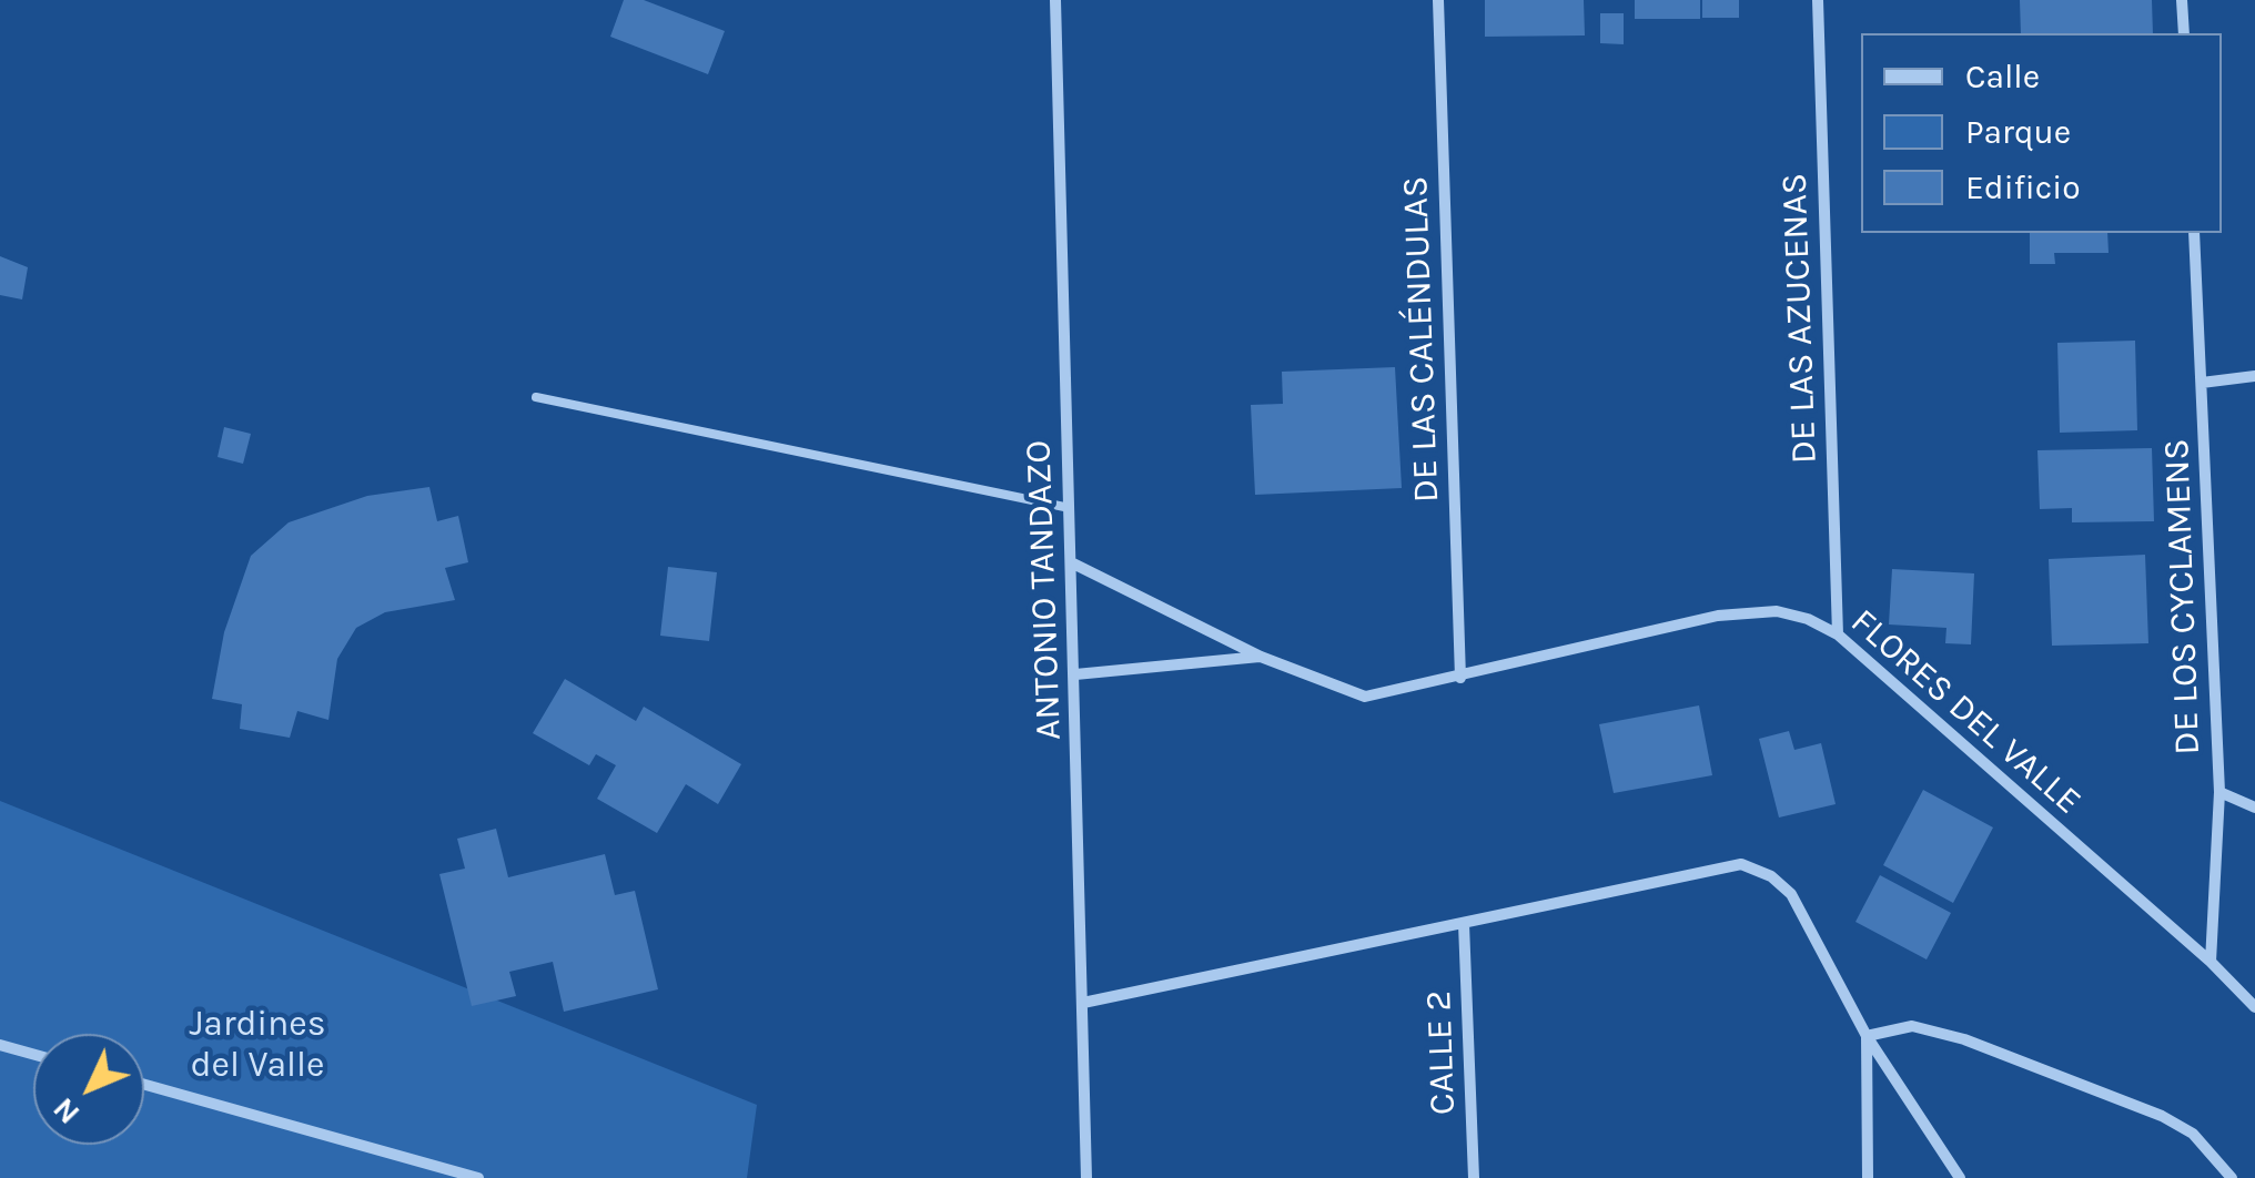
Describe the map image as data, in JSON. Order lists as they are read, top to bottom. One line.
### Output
{"streets":{"street":["DE LAS AZUCENAS","DE LAS CALÉNDULAS","ANTONIO TANDAZO","DE LOS CYCLAMENS","FLORES DEL VALLE","CALLE 2"]},"crossings":[["DE LAS AZUCENAS","FLORES DEL VALLE"],["DE LAS CALÉNDULAS","FLORES DEL VALLE"],["ANTONIO TANDAZO","FLORES DEL VALLE"],["DE LOS CYCLAMENS","FLORES DEL VALLE"]],"parks":["Jardines del Valle"],"legend":["Calle","Parque","Edificio"],"north":"bottom left"}
